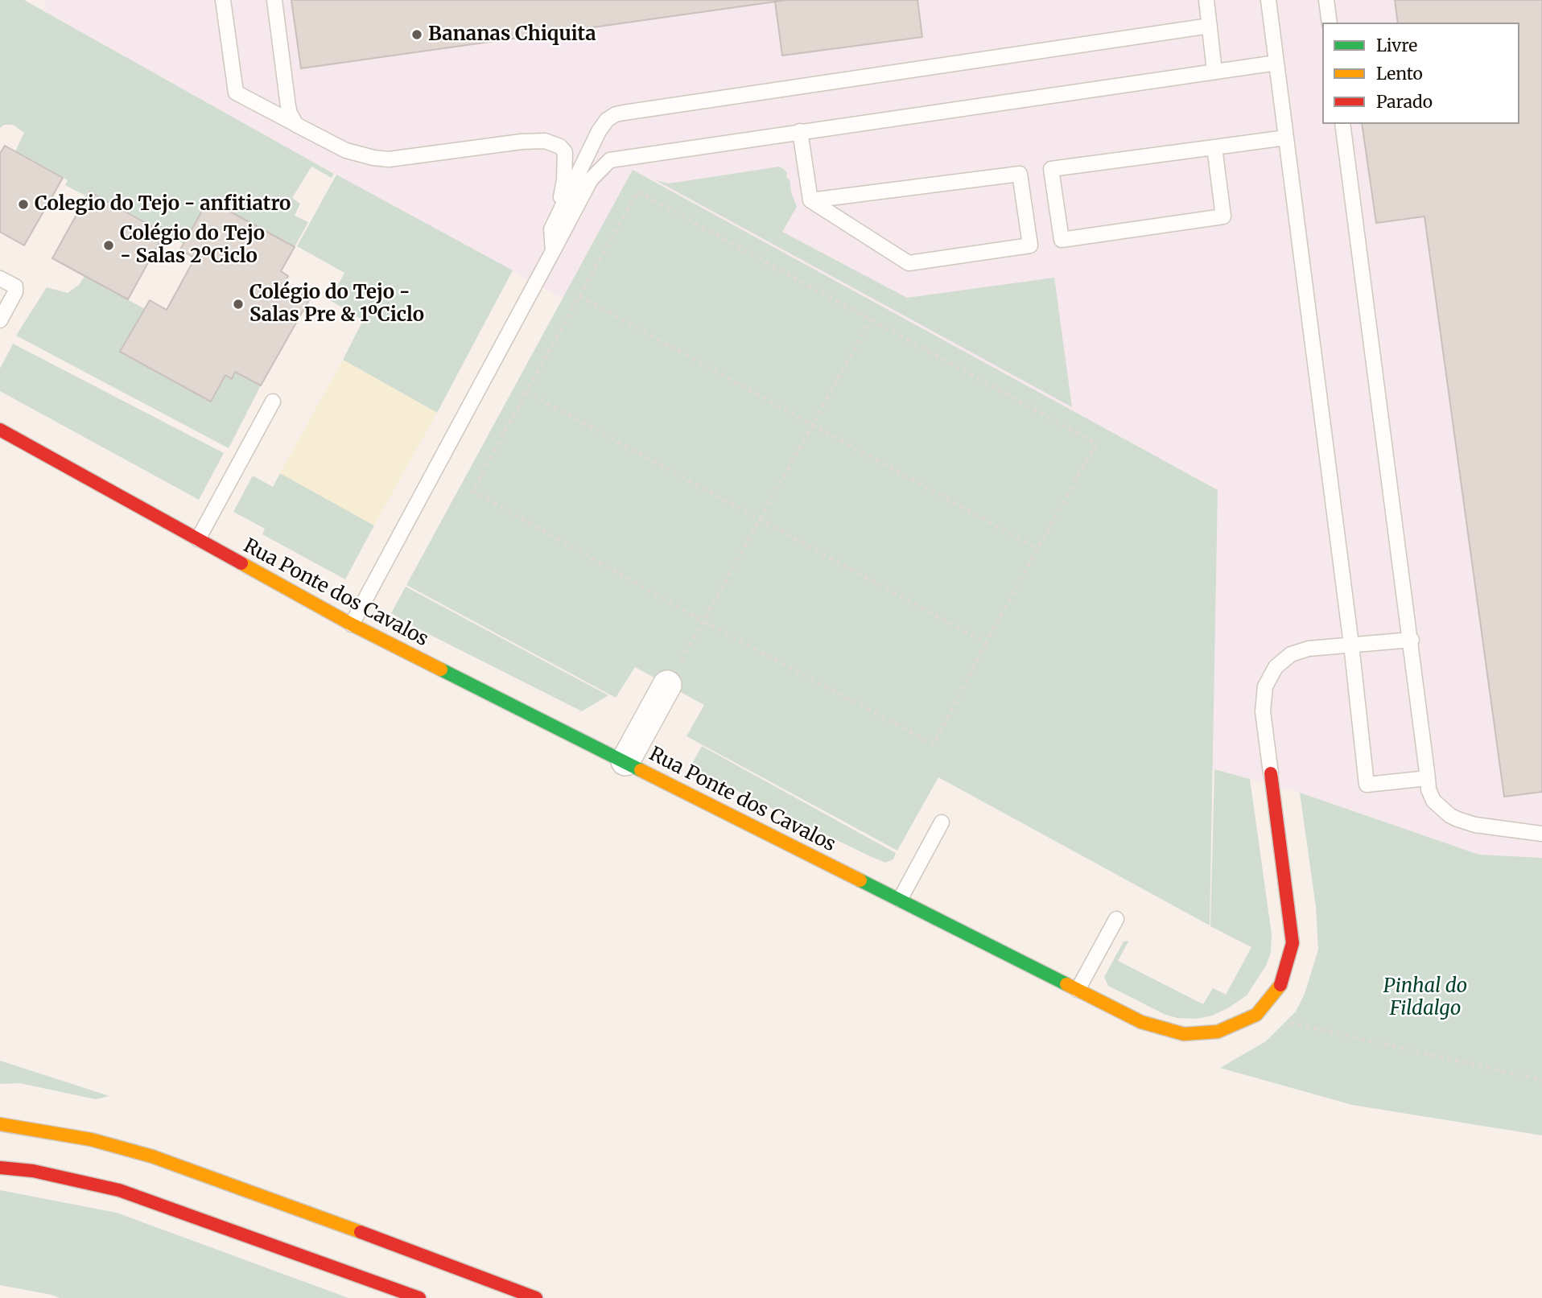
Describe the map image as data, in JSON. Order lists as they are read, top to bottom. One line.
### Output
{"streets":{"main road":["Rua Ponte dos Cavalos"]},"parks":["Pinhal do Fildalgo"],"places":["Bananas Chiquita","Colegio do Tejo - anfitiatro","Colégio do Tejo - Salas 2ºCiclo","Colégio do Tejo - Salas Pre & 1ºCiclo"],"legend":["Livre","Lento","Parado"]}
